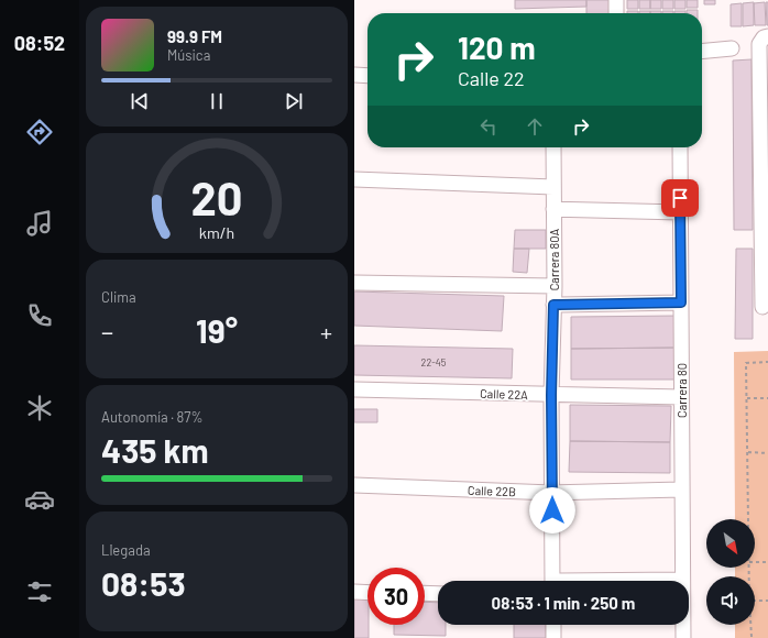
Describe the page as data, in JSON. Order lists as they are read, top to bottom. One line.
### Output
{"streets":{"street":["Carrera 80A","Carrera 80","Calle 22A","Calle 22B"]},"crossings":[["Carrera 80A","Calle 22A"],["Carrera 80A","Calle 22B"],["Carrera 80","Calle 22A"],["Carrera 80","Calle 22B"]],"house_numbers":["22-45"],"north":"bottom right","page":{"tabs":"08:52","turn":["120 m","Calle 22"],"song":["99.9 FM","Música"],"tile":["Clima",["Autonomía · 87%","435 km"],["Llegada","08:53"]],"heat":["−","19°","+"],"limit":"30","trip":"08:53 · 1 min · 250 m","gauge":["20","km/h"]}}
